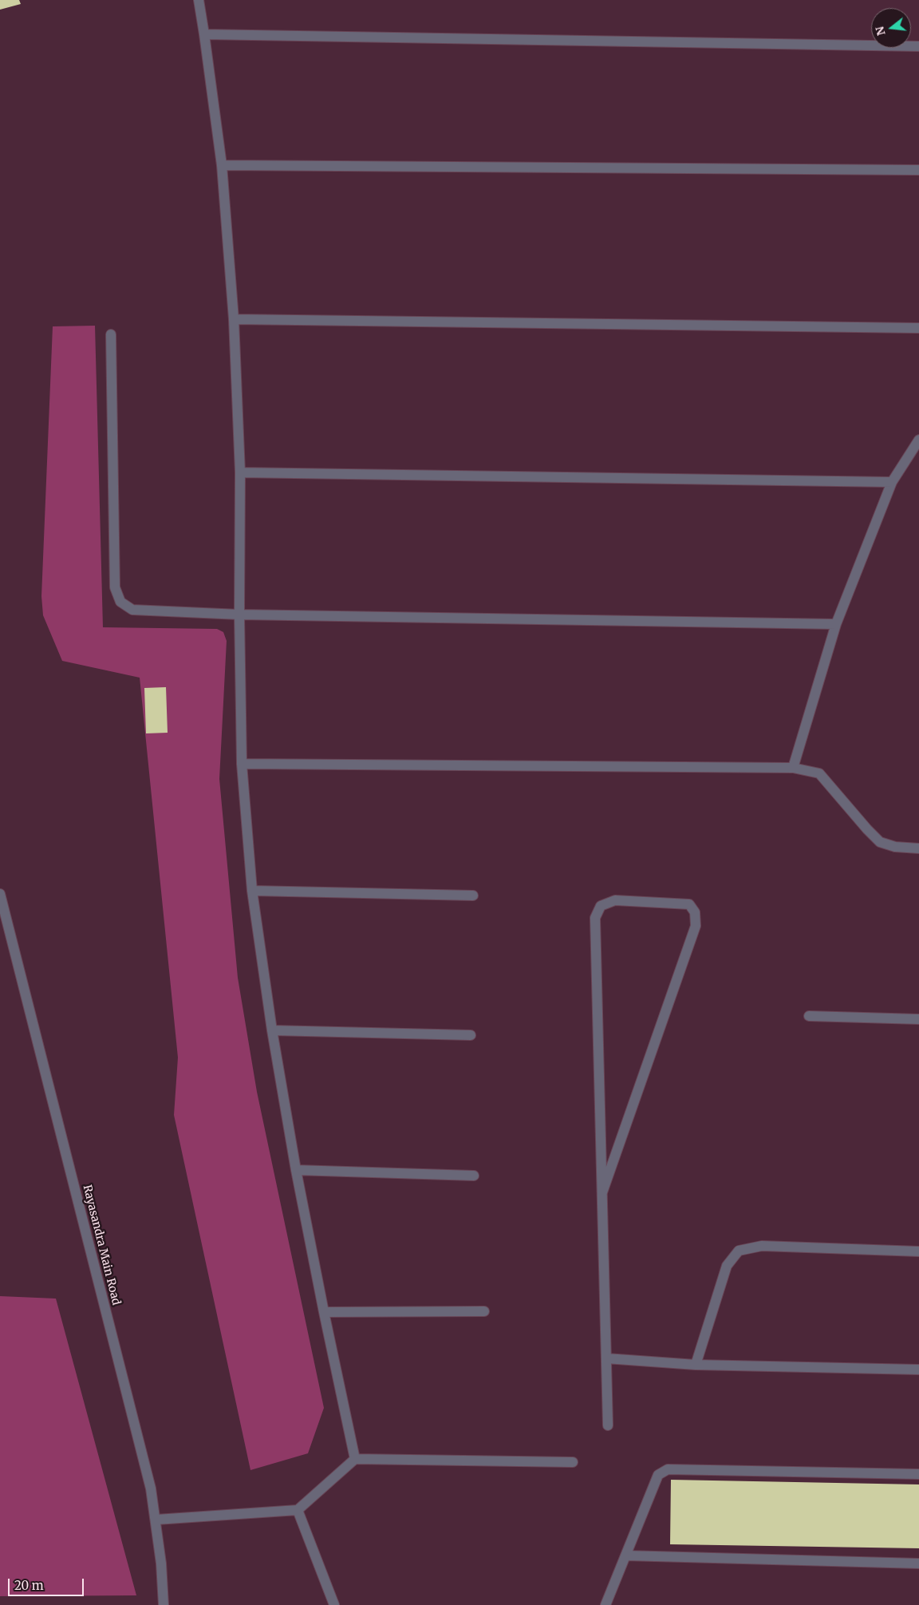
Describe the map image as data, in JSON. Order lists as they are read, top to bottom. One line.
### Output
{"streets":{"street":["Rayasandra Main Road"]},"scale_bar":"20 m","north":"left"}
